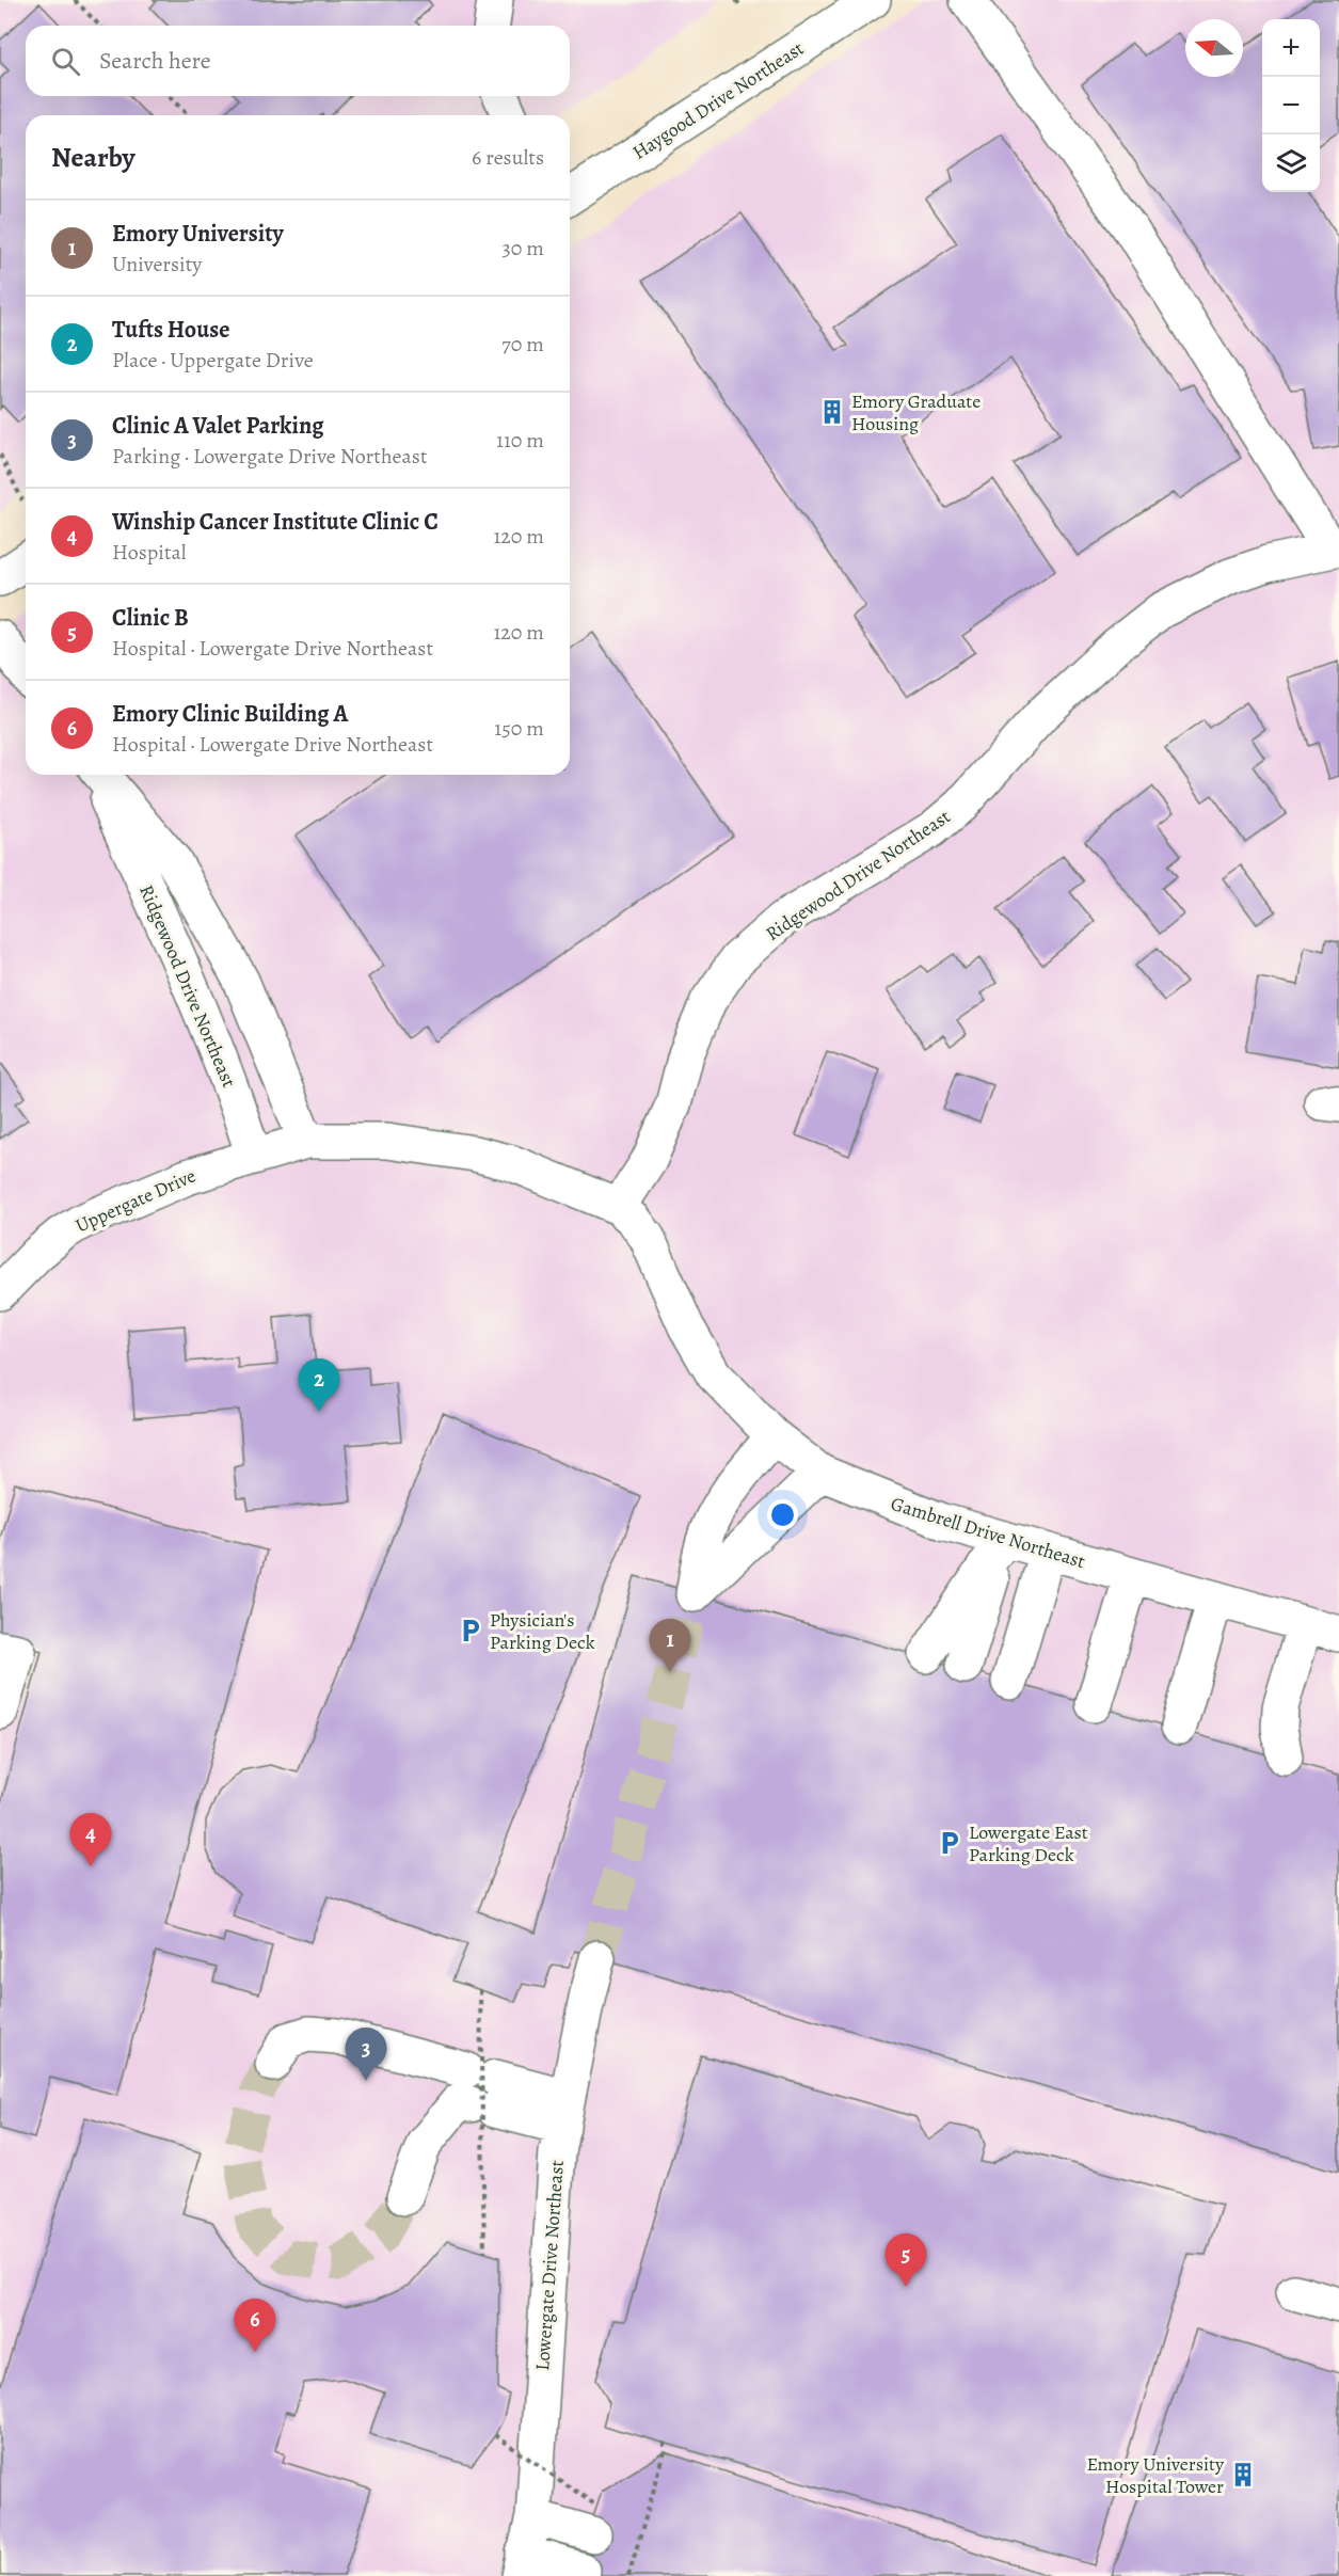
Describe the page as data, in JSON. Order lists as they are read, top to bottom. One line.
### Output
{"streets":{"street":["Haygood Drive Northeast","Ridgewood Drive Northeast","Uppergate Drive","Gambrell Drive Northeast","Lowergate Drive Northeast"]},"crossings":[["Ridgewood Drive Northeast","Uppergate Drive"],["Ridgewood Drive Northeast","Gambrell Drive Northeast"]],"places":{"building":["Emory Graduate Housing","Emory University Hospital Tower"],"parking":["Physician's Parking Deck","Lowergate East Parking Deck"]},"north":"left","page":{"map_buttons":["+","−"],"search":"Search here","heading":["Nearby","6 results"],"list":[{"mark":"1","name":"Emory University","note":"University","value":"30 m"},{"mark":"2","name":"Tufts House","note":"Place · Uppergate Drive","value":"70 m"},{"mark":"3","name":"Clinic A Valet Parking","note":"Parking · Lowergate Drive Northeast","value":"110 m"},{"mark":"4","name":"Winship Cancer Institute Clinic C","note":"Hospital","value":"120 m"},{"mark":"5","name":"Clinic B","note":"Hospital · Lowergate Drive Northeast","value":"120 m"},{"mark":"6","name":"Emory Clinic Building A","note":"Hospital · Lowergate Drive Northeast","value":"150 m"}],"pins":["2","1","4","3","5","6"]}}
